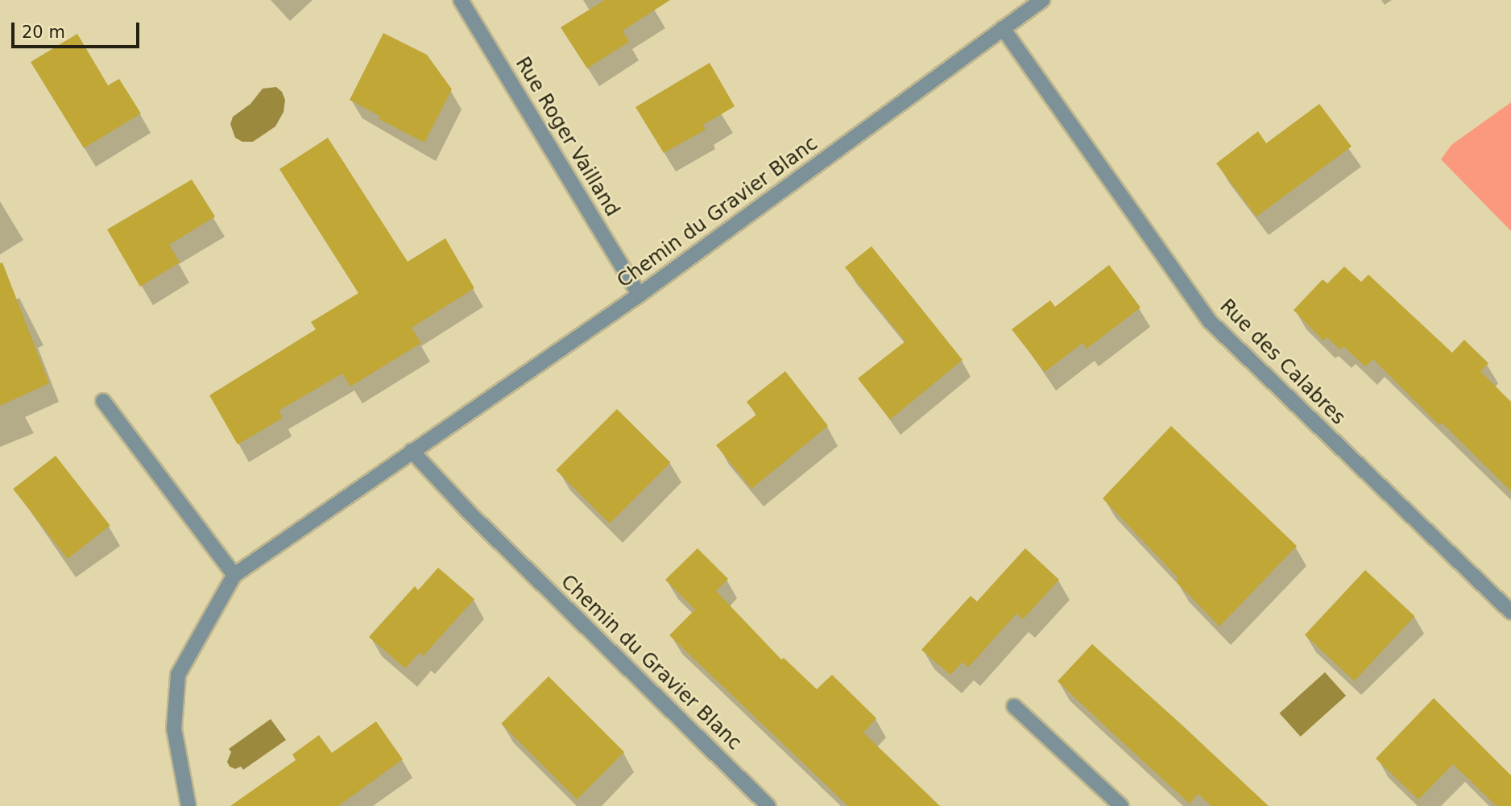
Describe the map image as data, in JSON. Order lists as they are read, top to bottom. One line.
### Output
{"streets":{"street":["Rue Roger Vailland","Chemin du Gravier Blanc","Rue des Calabres"]},"crossings":[["Rue Roger Vailland","Chemin du Gravier Blanc"],["Chemin du Gravier Blanc","Rue des Calabres"]],"scale_bar":"20 m"}
